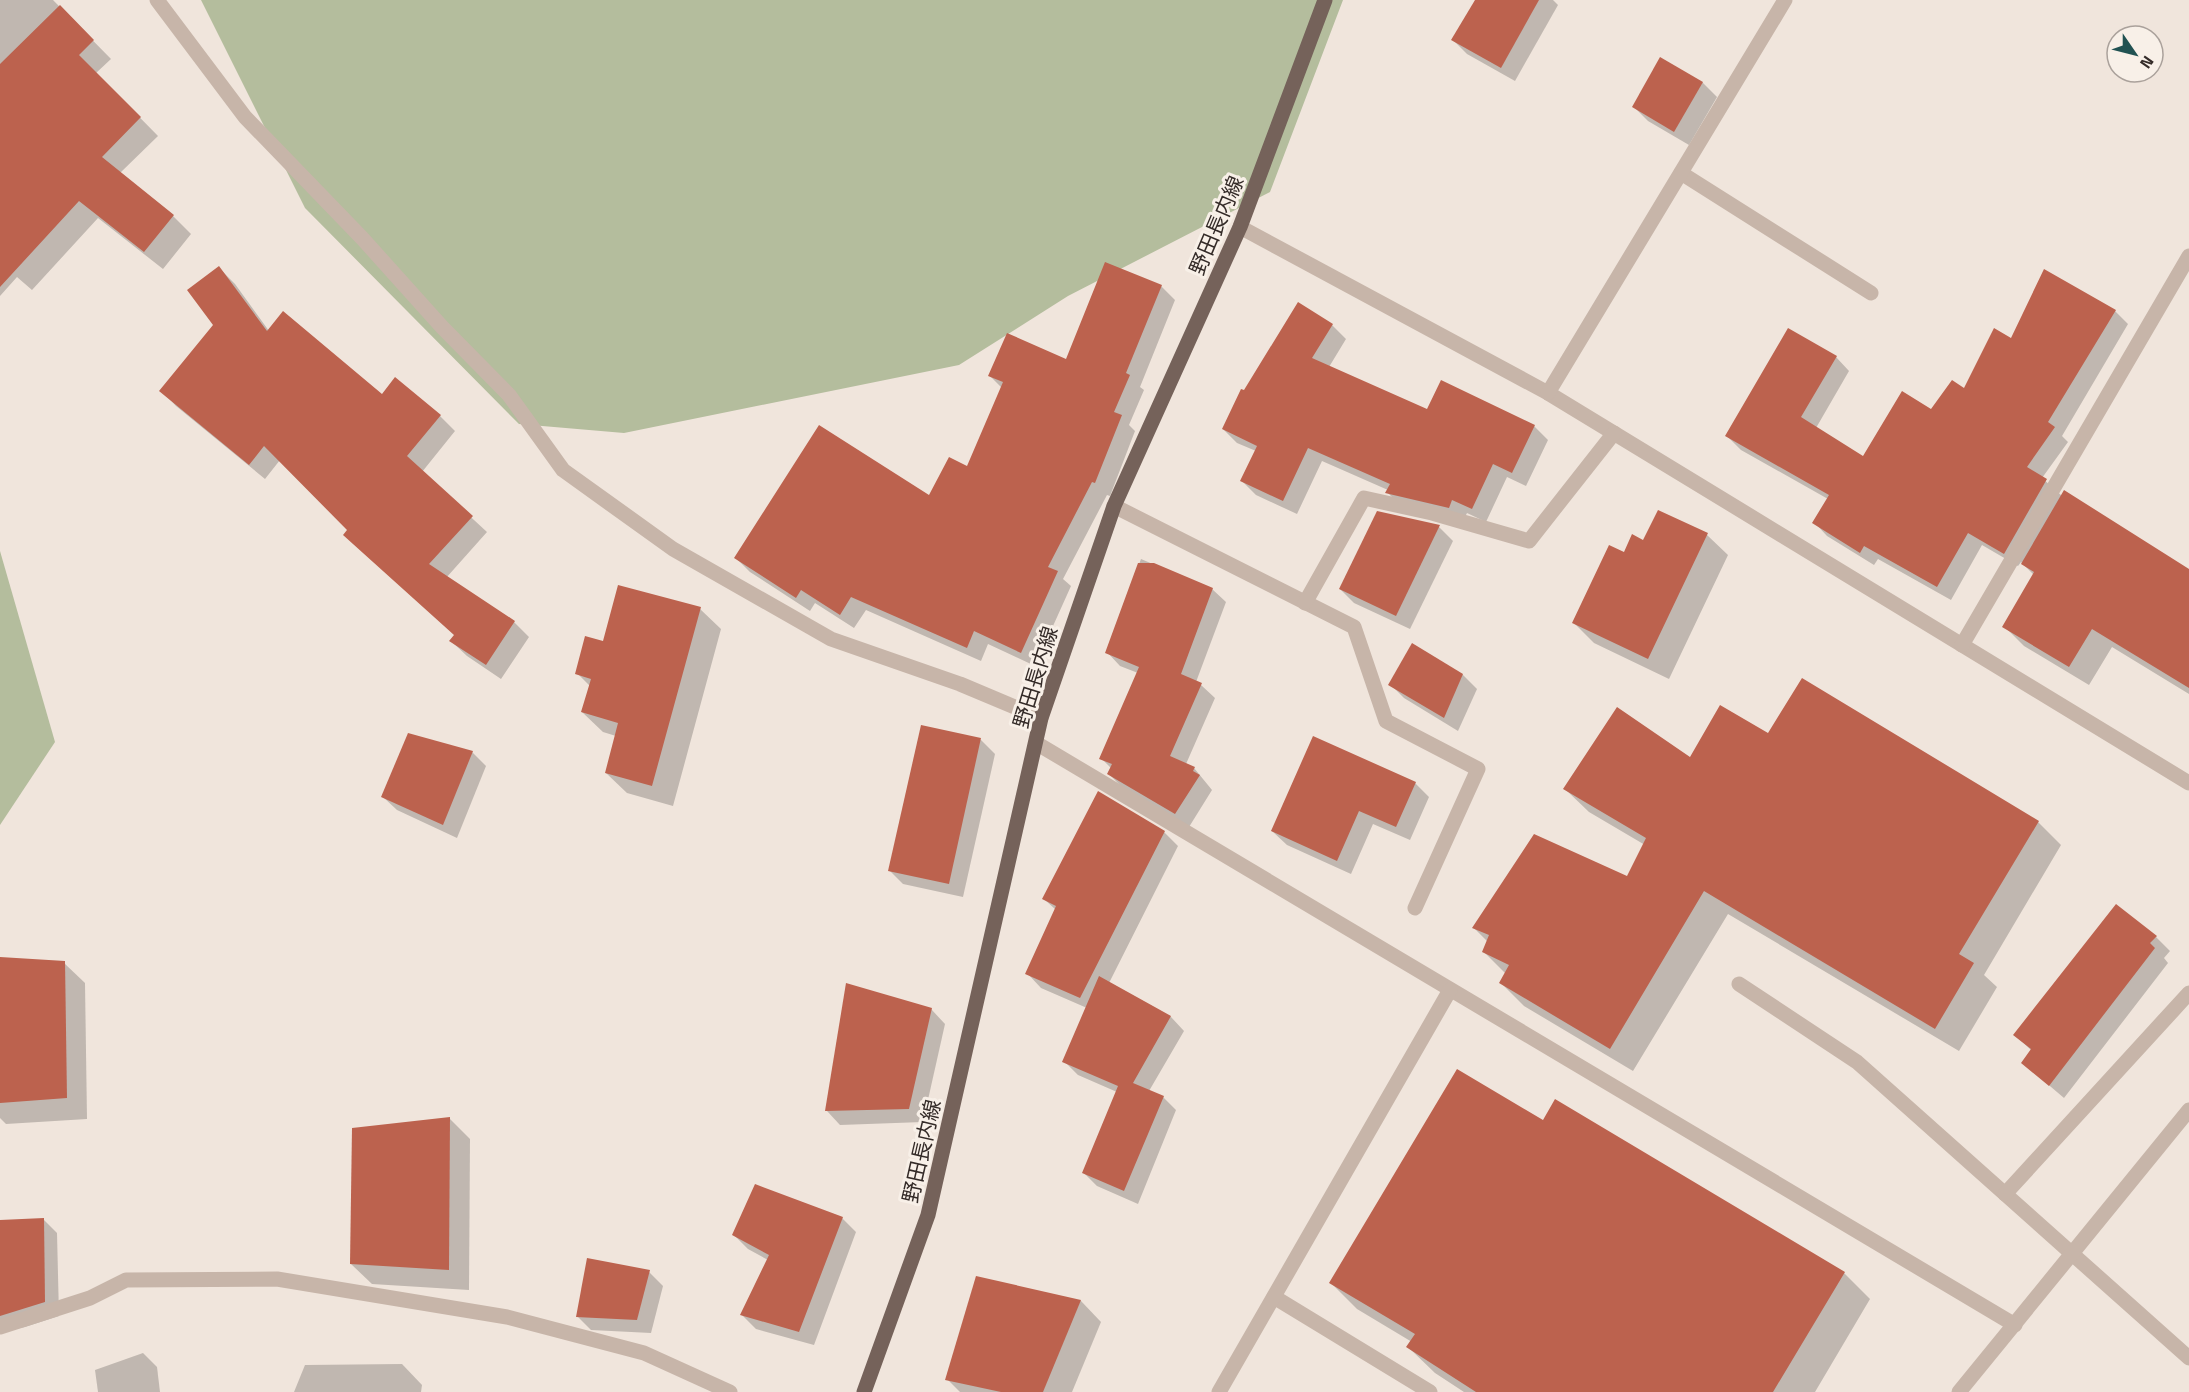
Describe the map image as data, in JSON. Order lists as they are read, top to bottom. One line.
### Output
{"streets":{"main road":["野田長内線"]},"north":"bottom right"}
